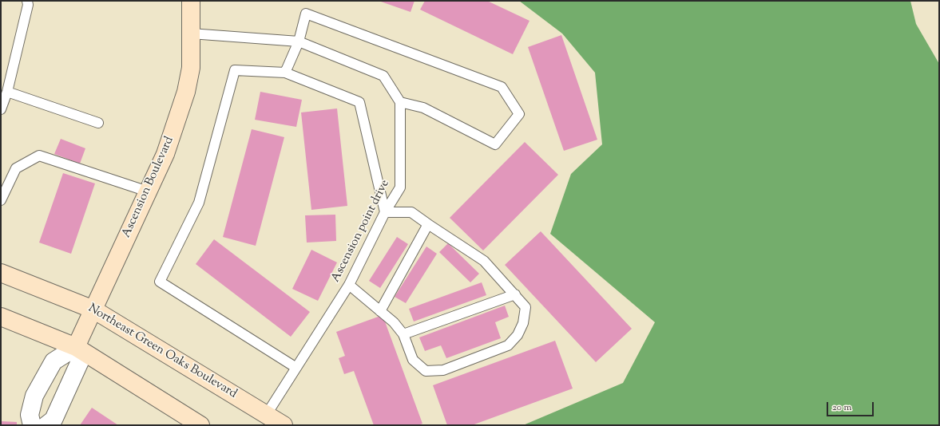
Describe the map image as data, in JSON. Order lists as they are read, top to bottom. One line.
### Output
{"streets":{"main road":["Ascension Boulevard","Northeast Green Oaks Boulevard"],"lane":["Ascension point drive"]},"crossings":[["Ascension Boulevard","Northeast Green Oaks Boulevard"],["Ascension point drive","Northeast Green Oaks Boulevard"]],"scale_bar":"20 m"}
